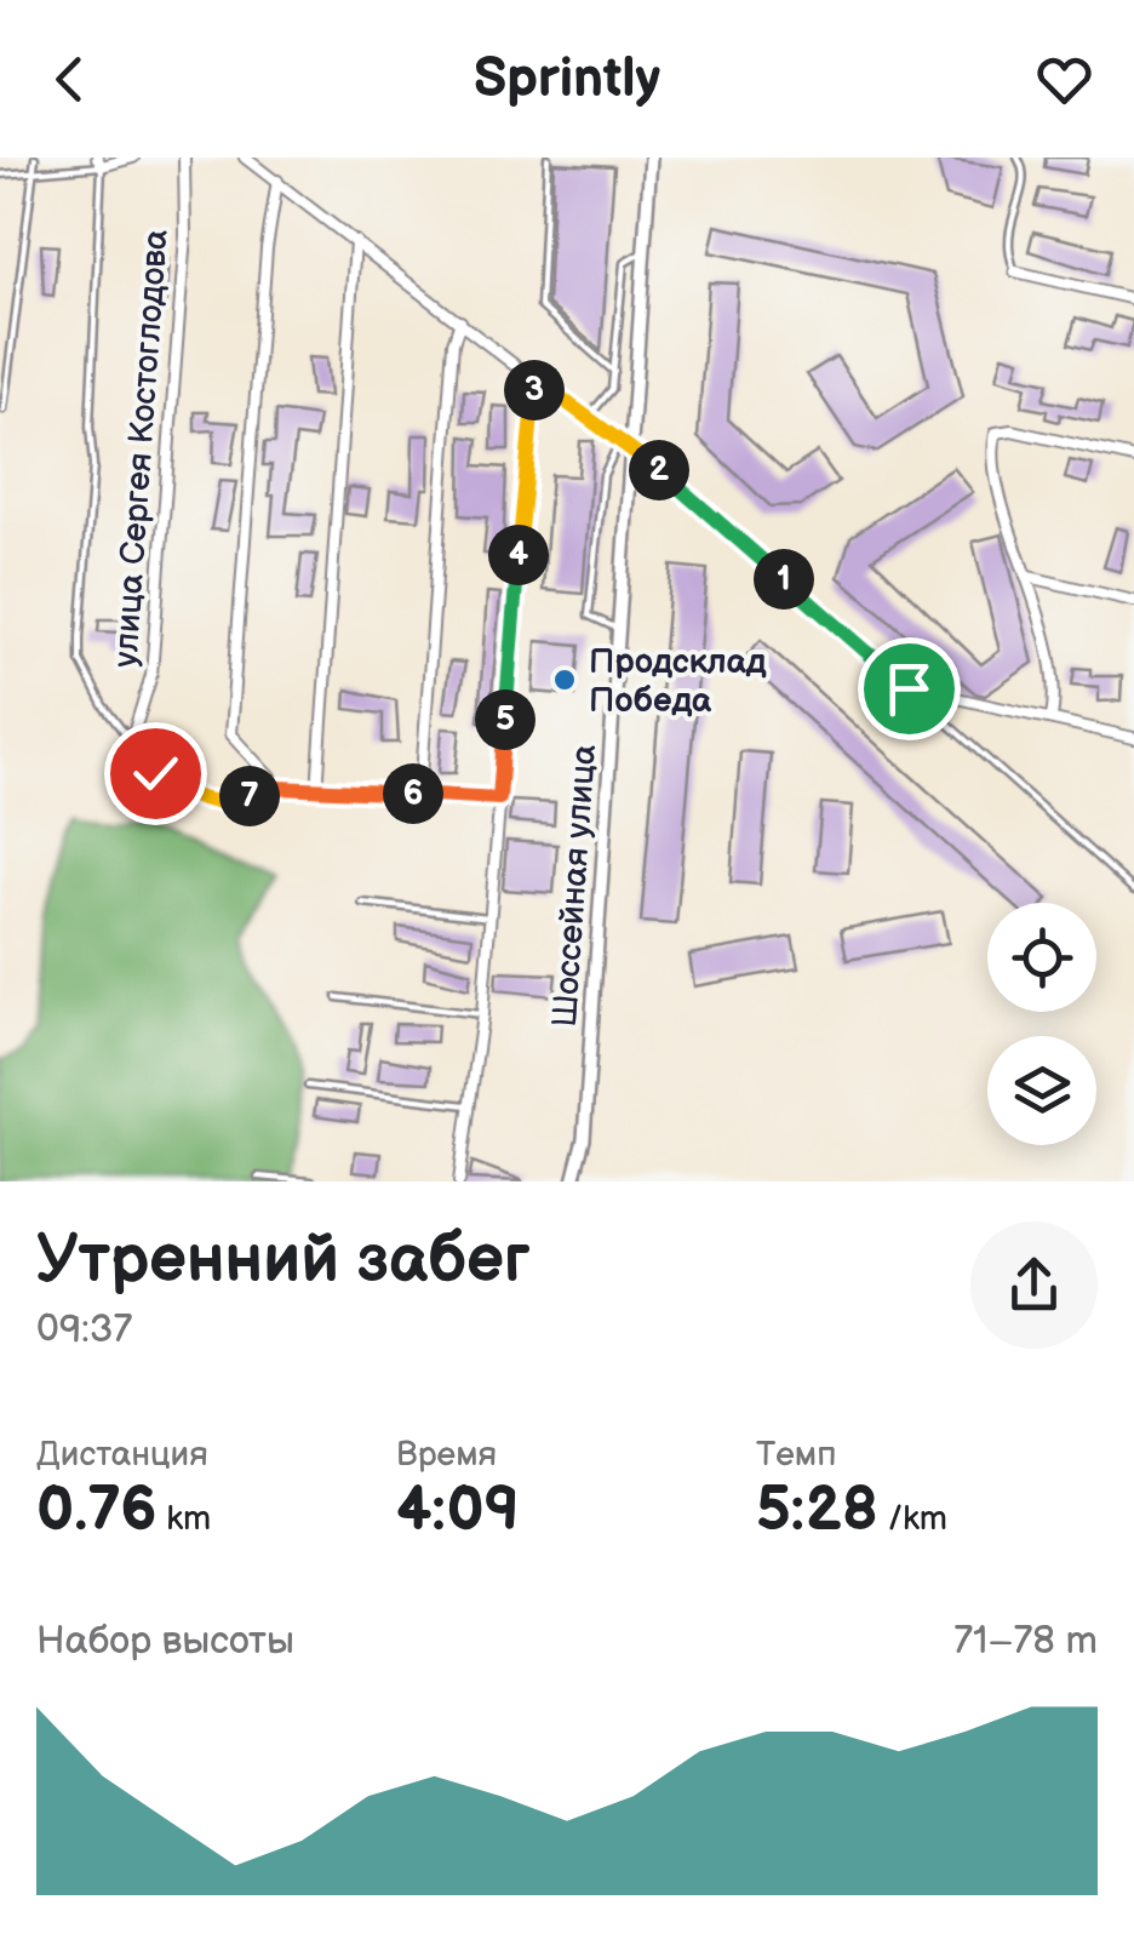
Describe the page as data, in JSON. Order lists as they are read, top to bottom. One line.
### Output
{"streets":{"street":["улица Сергея Костоглодова","Шоссейная улица"]},"places":["Продсклад Победа"],"page":{"header":"Sprintly","pins":["3","2","4","1","5","6","7"],"heading":["Утренний забег","09:37"],"stats":[["Дистанция","0.76 km"],["Время","4:09"],["Темп","5:28 /km"]],"chart":["Набор высоты","71–78 m"]}}
